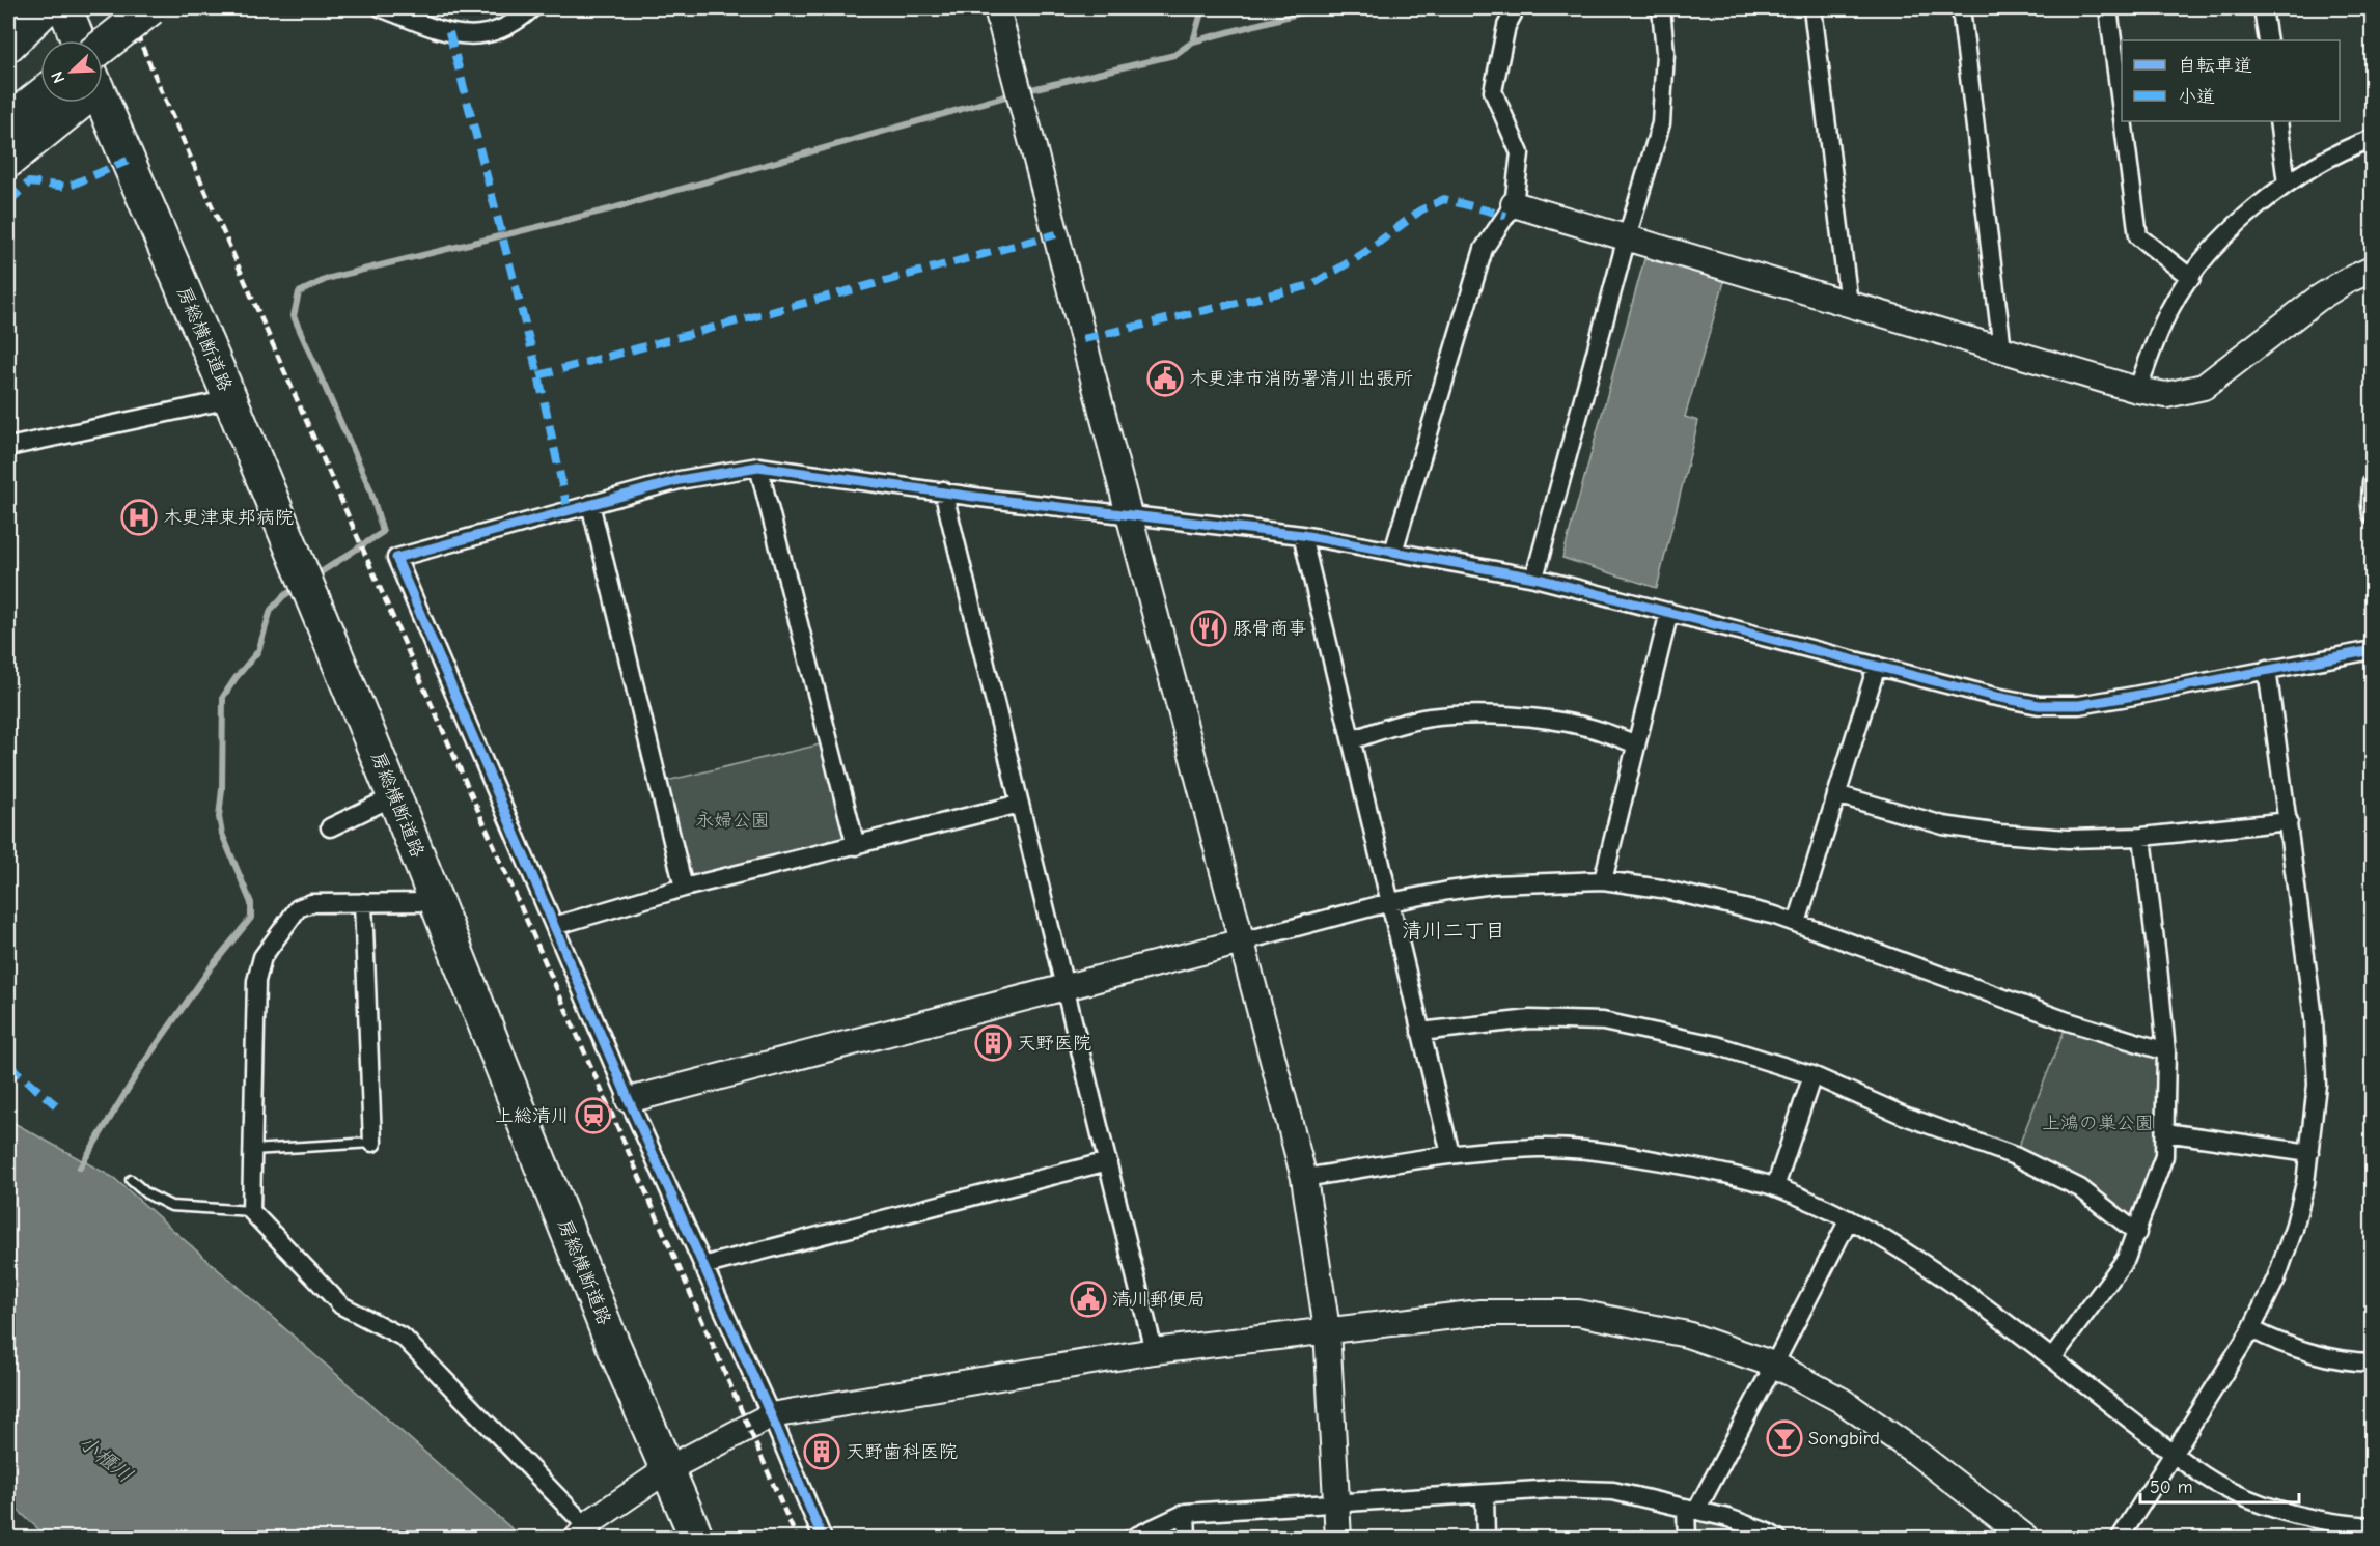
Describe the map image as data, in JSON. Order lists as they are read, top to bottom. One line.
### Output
{"streets":{"highway":["房総横断道路"]},"districts":["清川二丁目"],"water":["小櫃川"],"parks":["永婦公園","上鴻の巣公園"],"places":{"public building":["木更津市消防署清川出張所","清川郵便局"],"hospital":["木更津東邦病院"],"restaurant":["豚骨商事"],"building":["天野医院","天野歯科医院"],"station":["上総清川"],"bar":["Songbird"]},"legend":["自転車道","小道"],"scale_bar":"50 m","north":"bottom left"}
